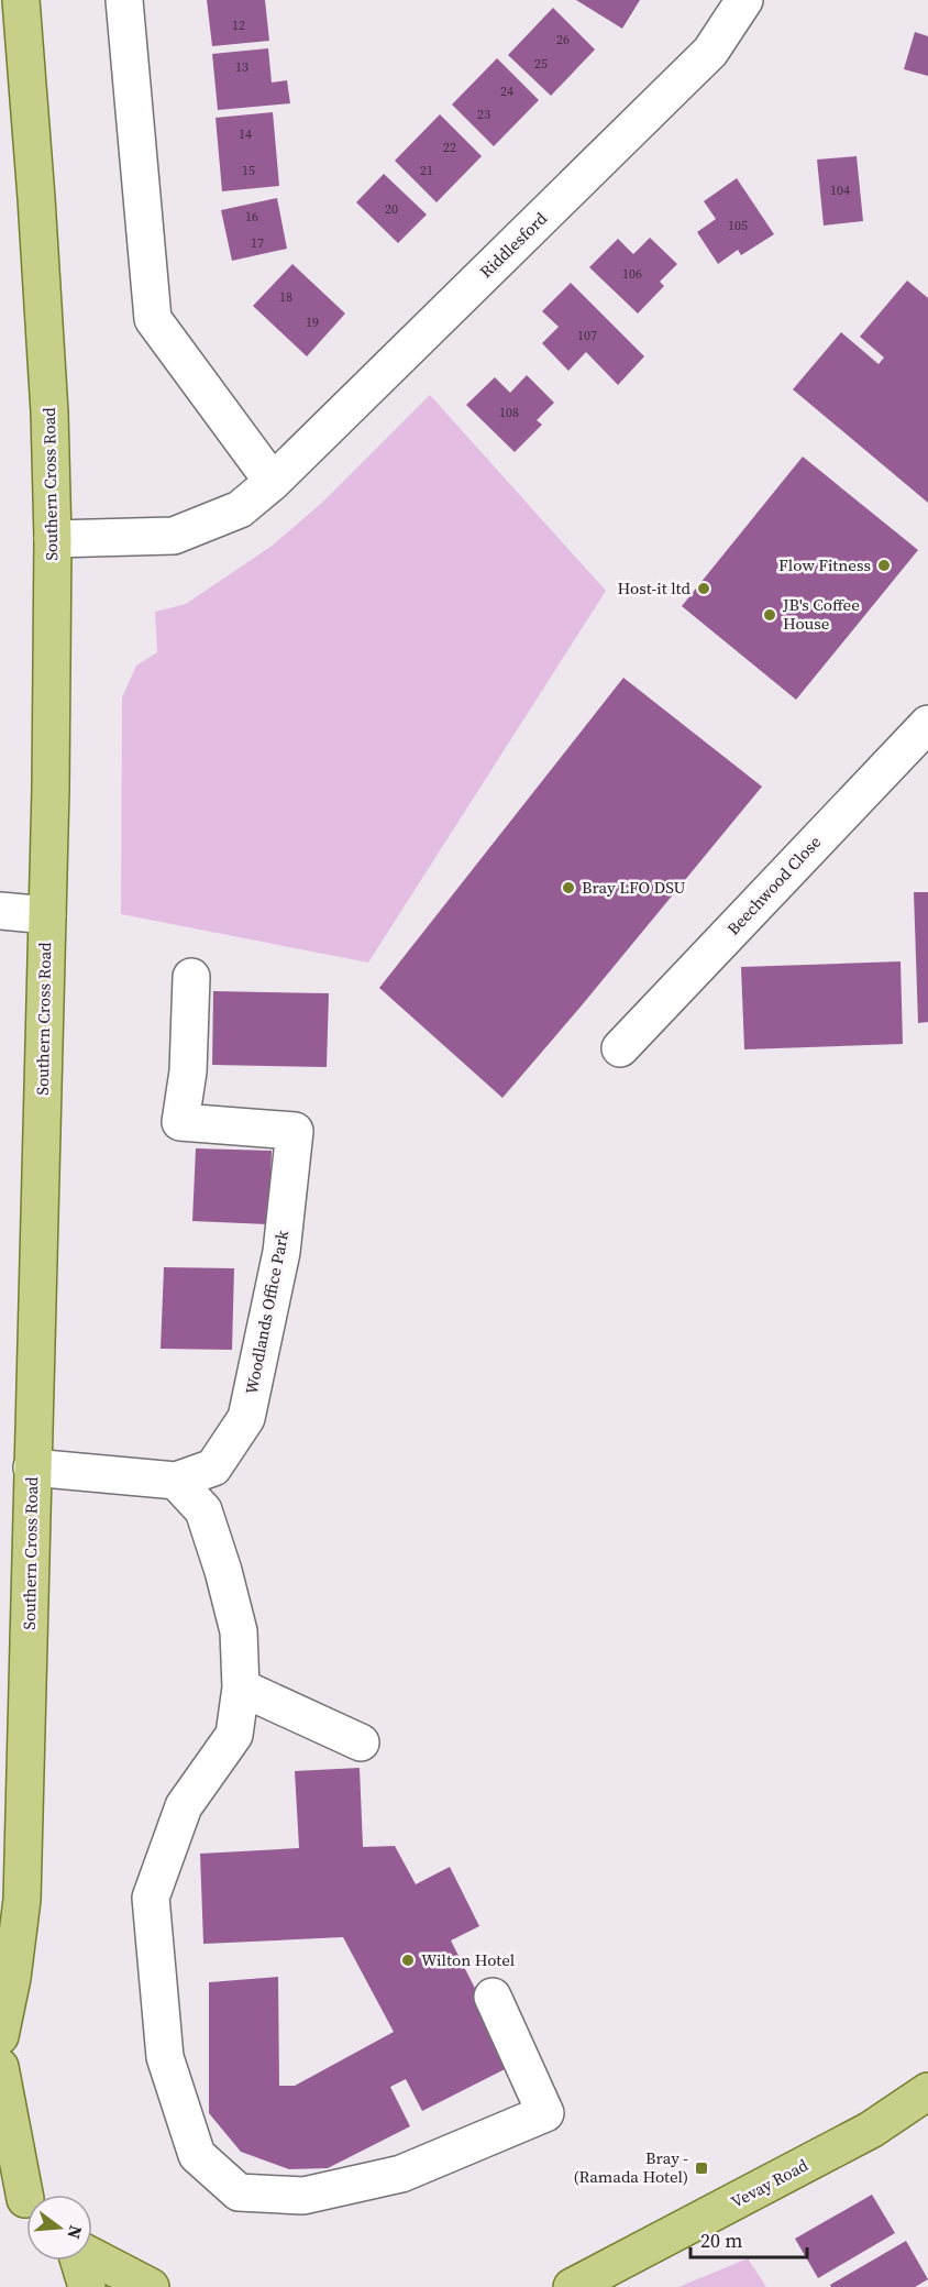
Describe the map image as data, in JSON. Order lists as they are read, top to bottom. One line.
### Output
{"streets":{"main road":["Southern Cross Road","Vevay Road"],"street":["Riddlesford","Beechwood Close","Woodlands Office Park"]},"crossings":[["Riddlesford","Southern Cross Road"]],"places":{"other":["Flow Fitness","Host-it ltd","JB's Coffee House","Bray LFO DSU","Wilton Hotel"],"transit":["Bray - (Ramada Hotel)"]},"house_numbers":["12","26","25","13","24","23","14","22","15","21","104","20","16","105","17","106","18","19","107","108"],"scale_bar":"20 m","north":"right"}
